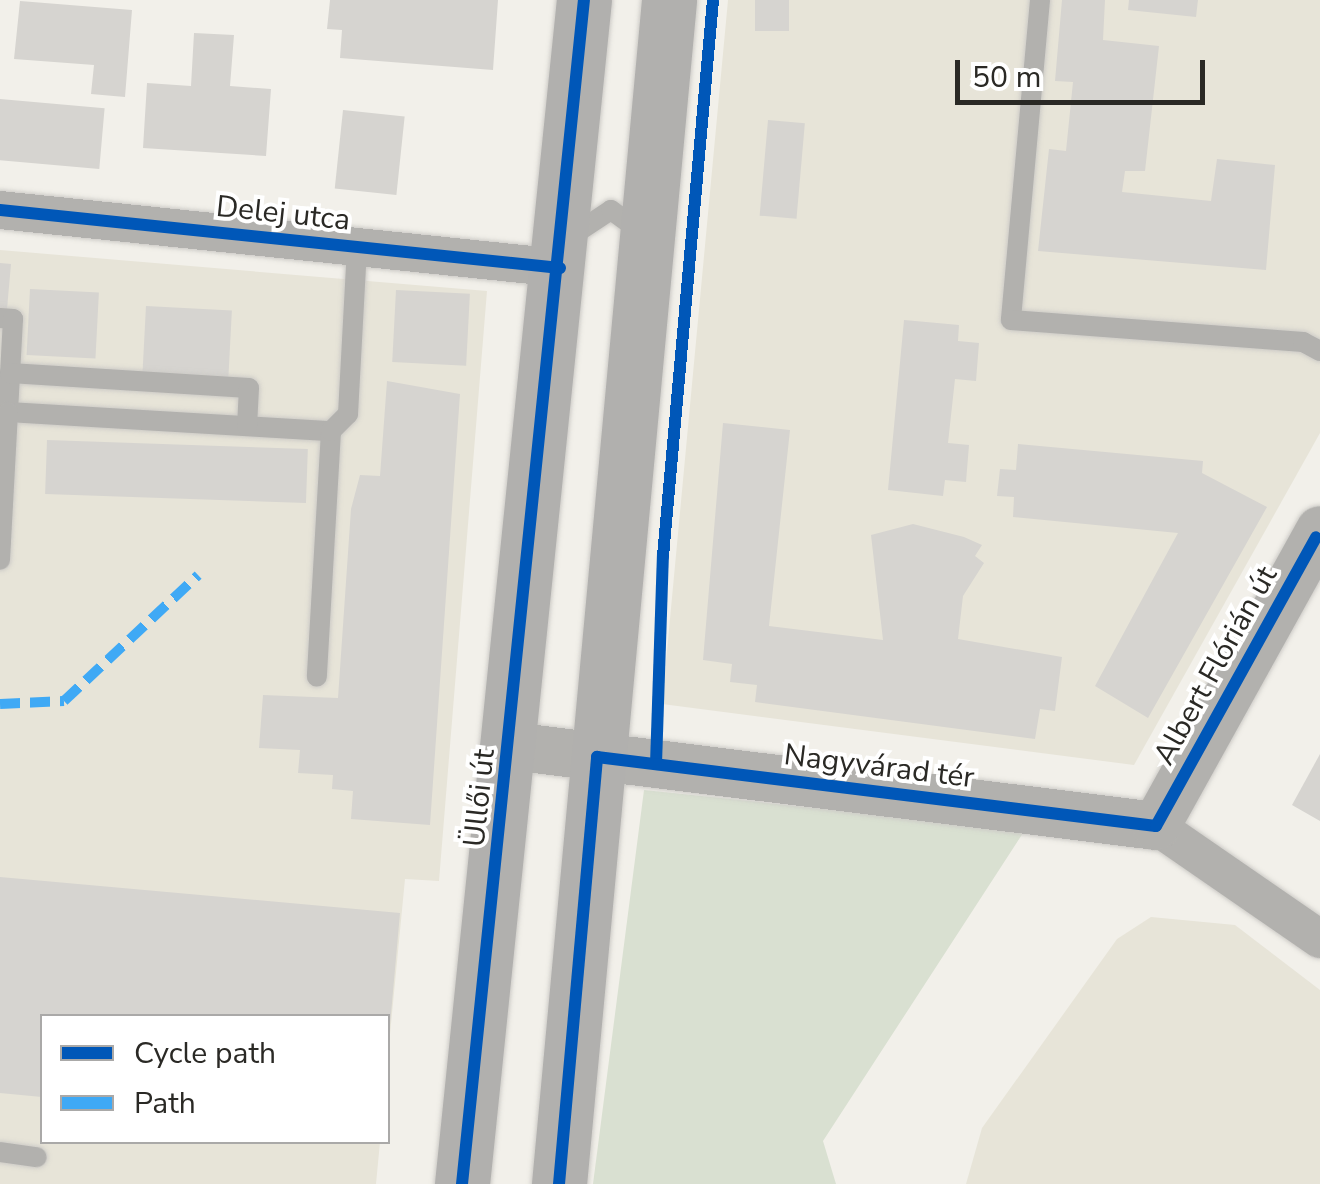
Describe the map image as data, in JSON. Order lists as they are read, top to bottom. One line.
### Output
{"streets":{"main road":["Üllői út"],"street":["Delej utca","Albert Flórián út","Nagyvárad tér"]},"crossings":[["Delej utca","Üllői út"],["Albert Flórián út","Nagyvárad tér"],["Nagyvárad tér","Üllői út"]],"legend":["Cycle path","Path"],"scale_bar":"50 m"}
